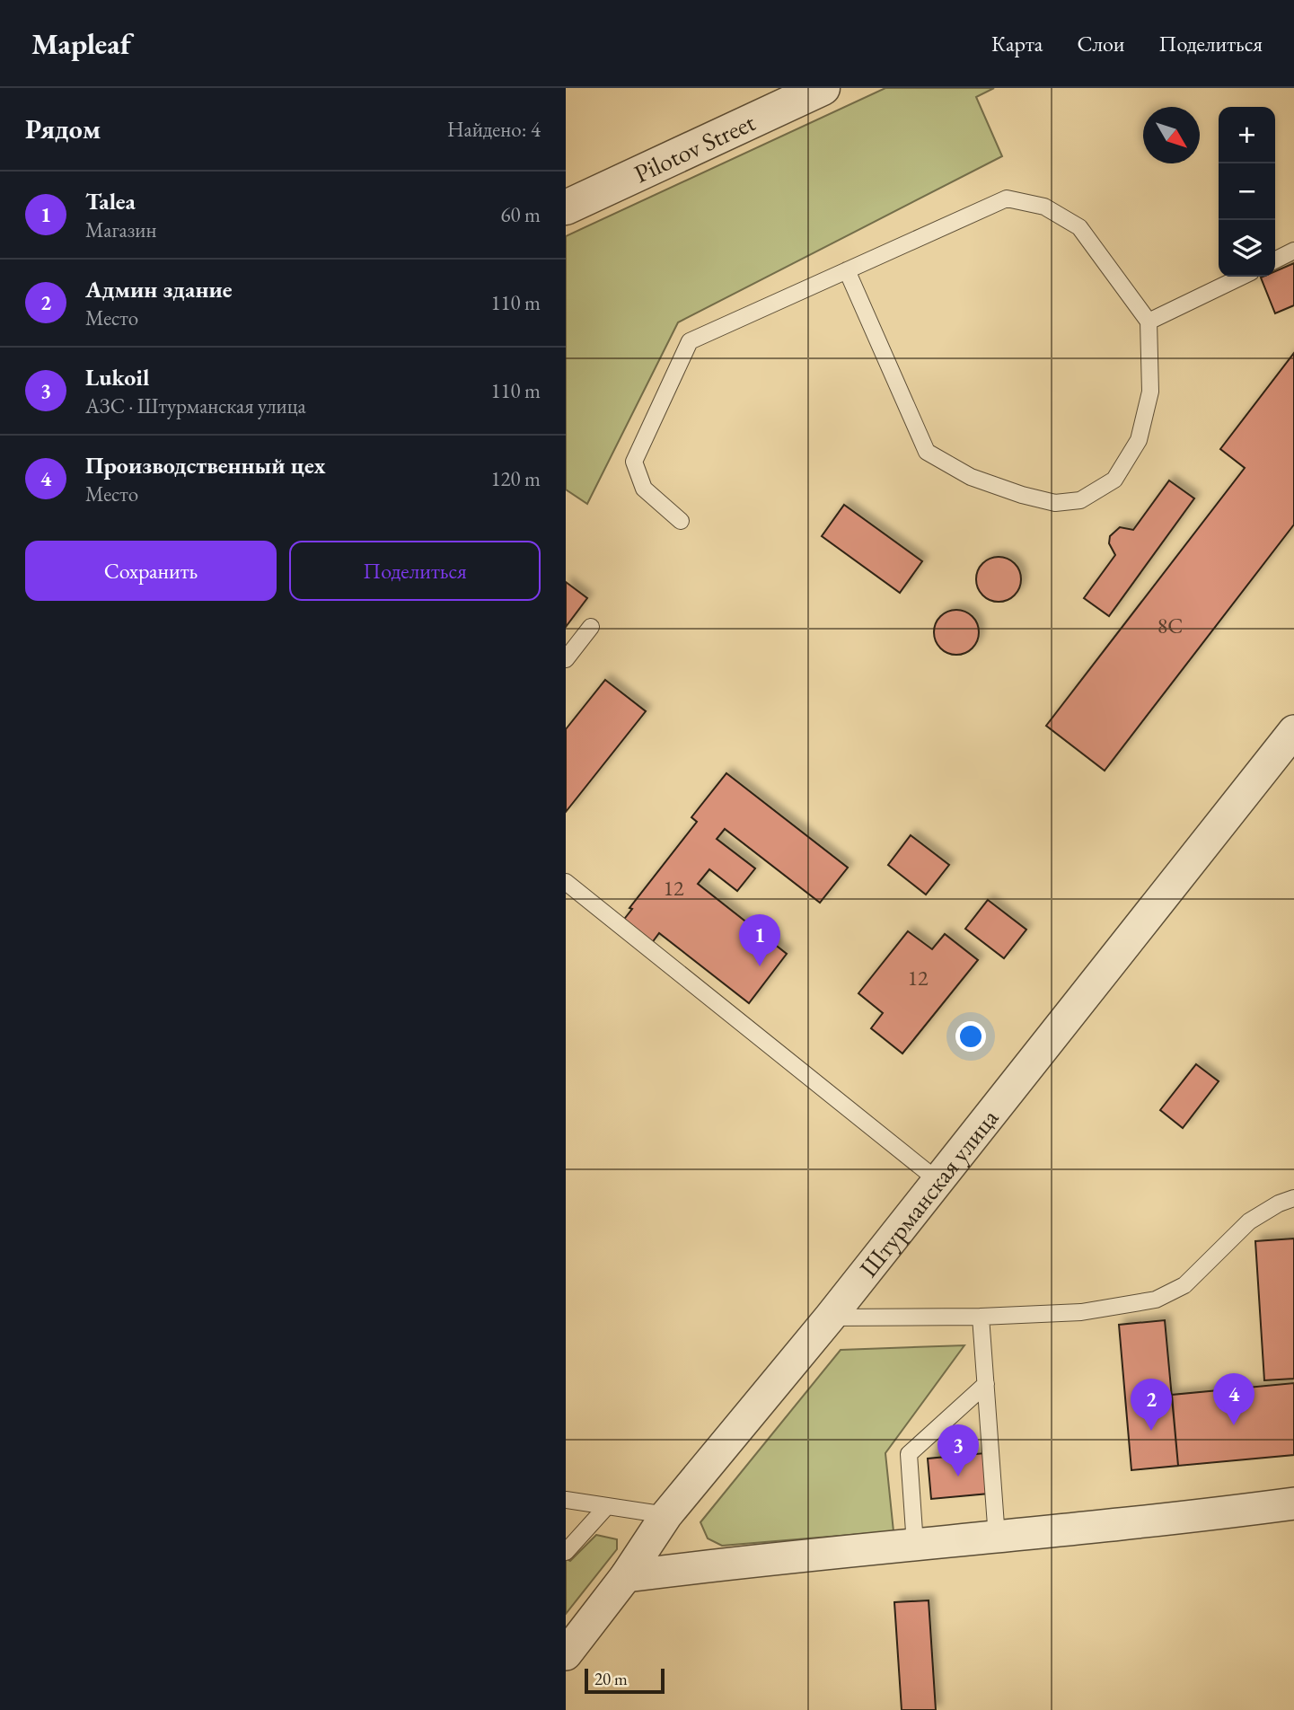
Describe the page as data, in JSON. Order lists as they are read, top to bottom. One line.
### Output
{"streets":{"street":["Pilotov Street","Штурманская улица"]},"house_numbers":["8С","12","12"],"scale_bar":"20 m","north":"bottom right","page":{"header":"Mapleaf","nav":["Карта","Слои","Поделиться"],"heading":["Рядом","Найдено: 4"],"map_buttons":["+","−"],"list":[{"mark":"1","name":"Talea","note":"Магазин","value":"60 m"},{"mark":"2","name":"Админ здание","note":"Место","value":"110 m"},{"mark":"3","name":"Lukoil","note":"АЗС · Штурманская улица","value":"110 m"},{"mark":"4","name":"Производственный цех","note":"Место","value":"120 m"}],"buttons":["Сохранить","Поделиться"],"pins":["1","4","2","3"],"scale":"20 m"}}
